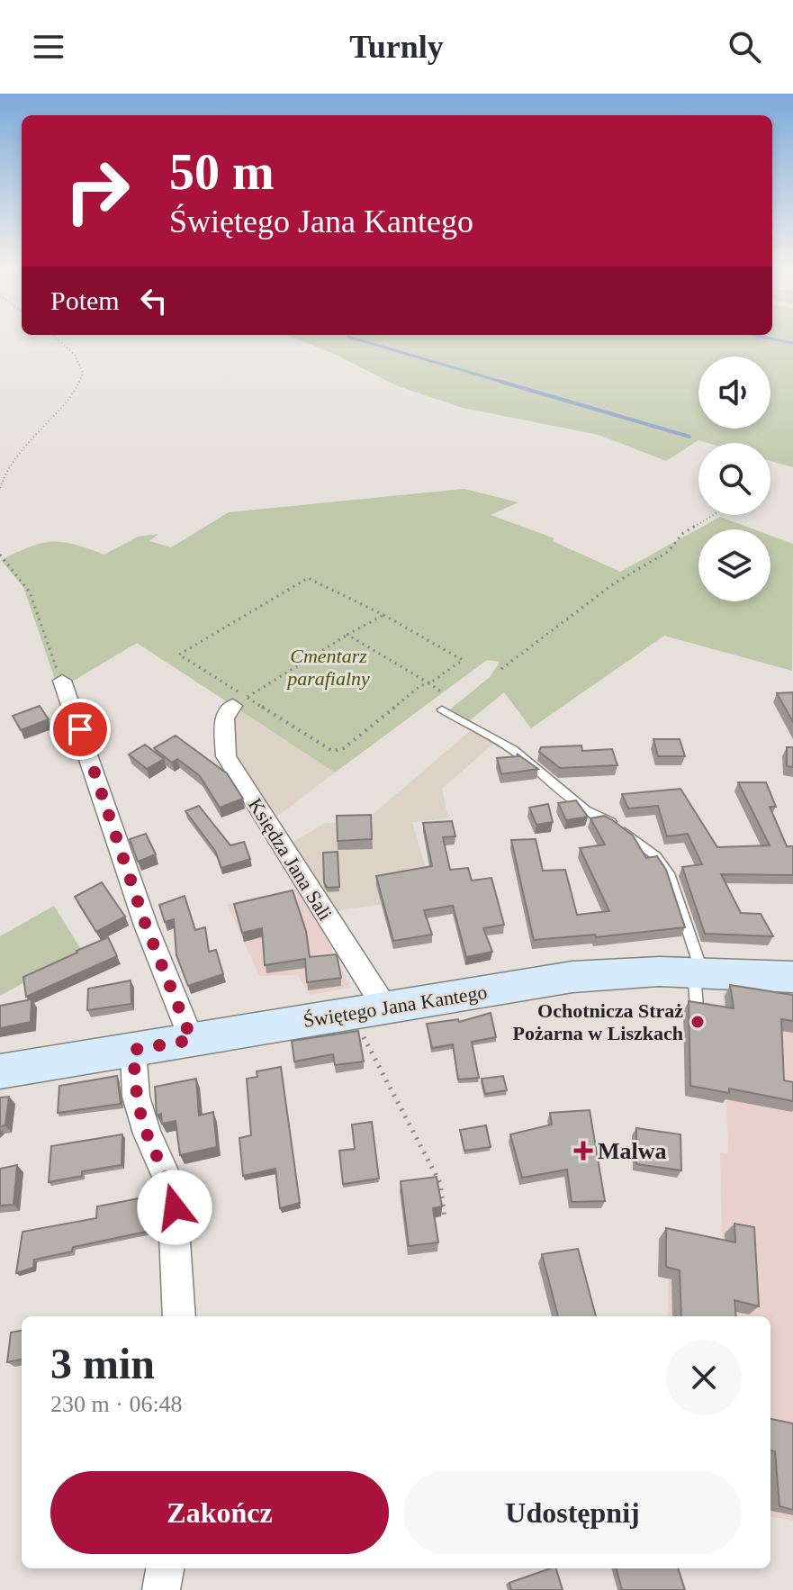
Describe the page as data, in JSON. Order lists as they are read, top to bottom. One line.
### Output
{"streets":{"main road":["Świętego Jana Kantego"],"street":["Księdza Jana Sali"]},"crossings":[["Księdza Jana Sali","Świętego Jana Kantego"]],"parks":["Cmentarz parafialny"],"places":{"other":["Ochotnicza Straż Pożarna w Liszkach"],"health":["Malwa"]},"page":{"header":"Turnly","turn":["50 m","Świętego Jana Kantego"],"then":"Potem","heading":["3 min","230 m · 06:48"],"buttons":["Zakończ","Udostępnij"]}}
